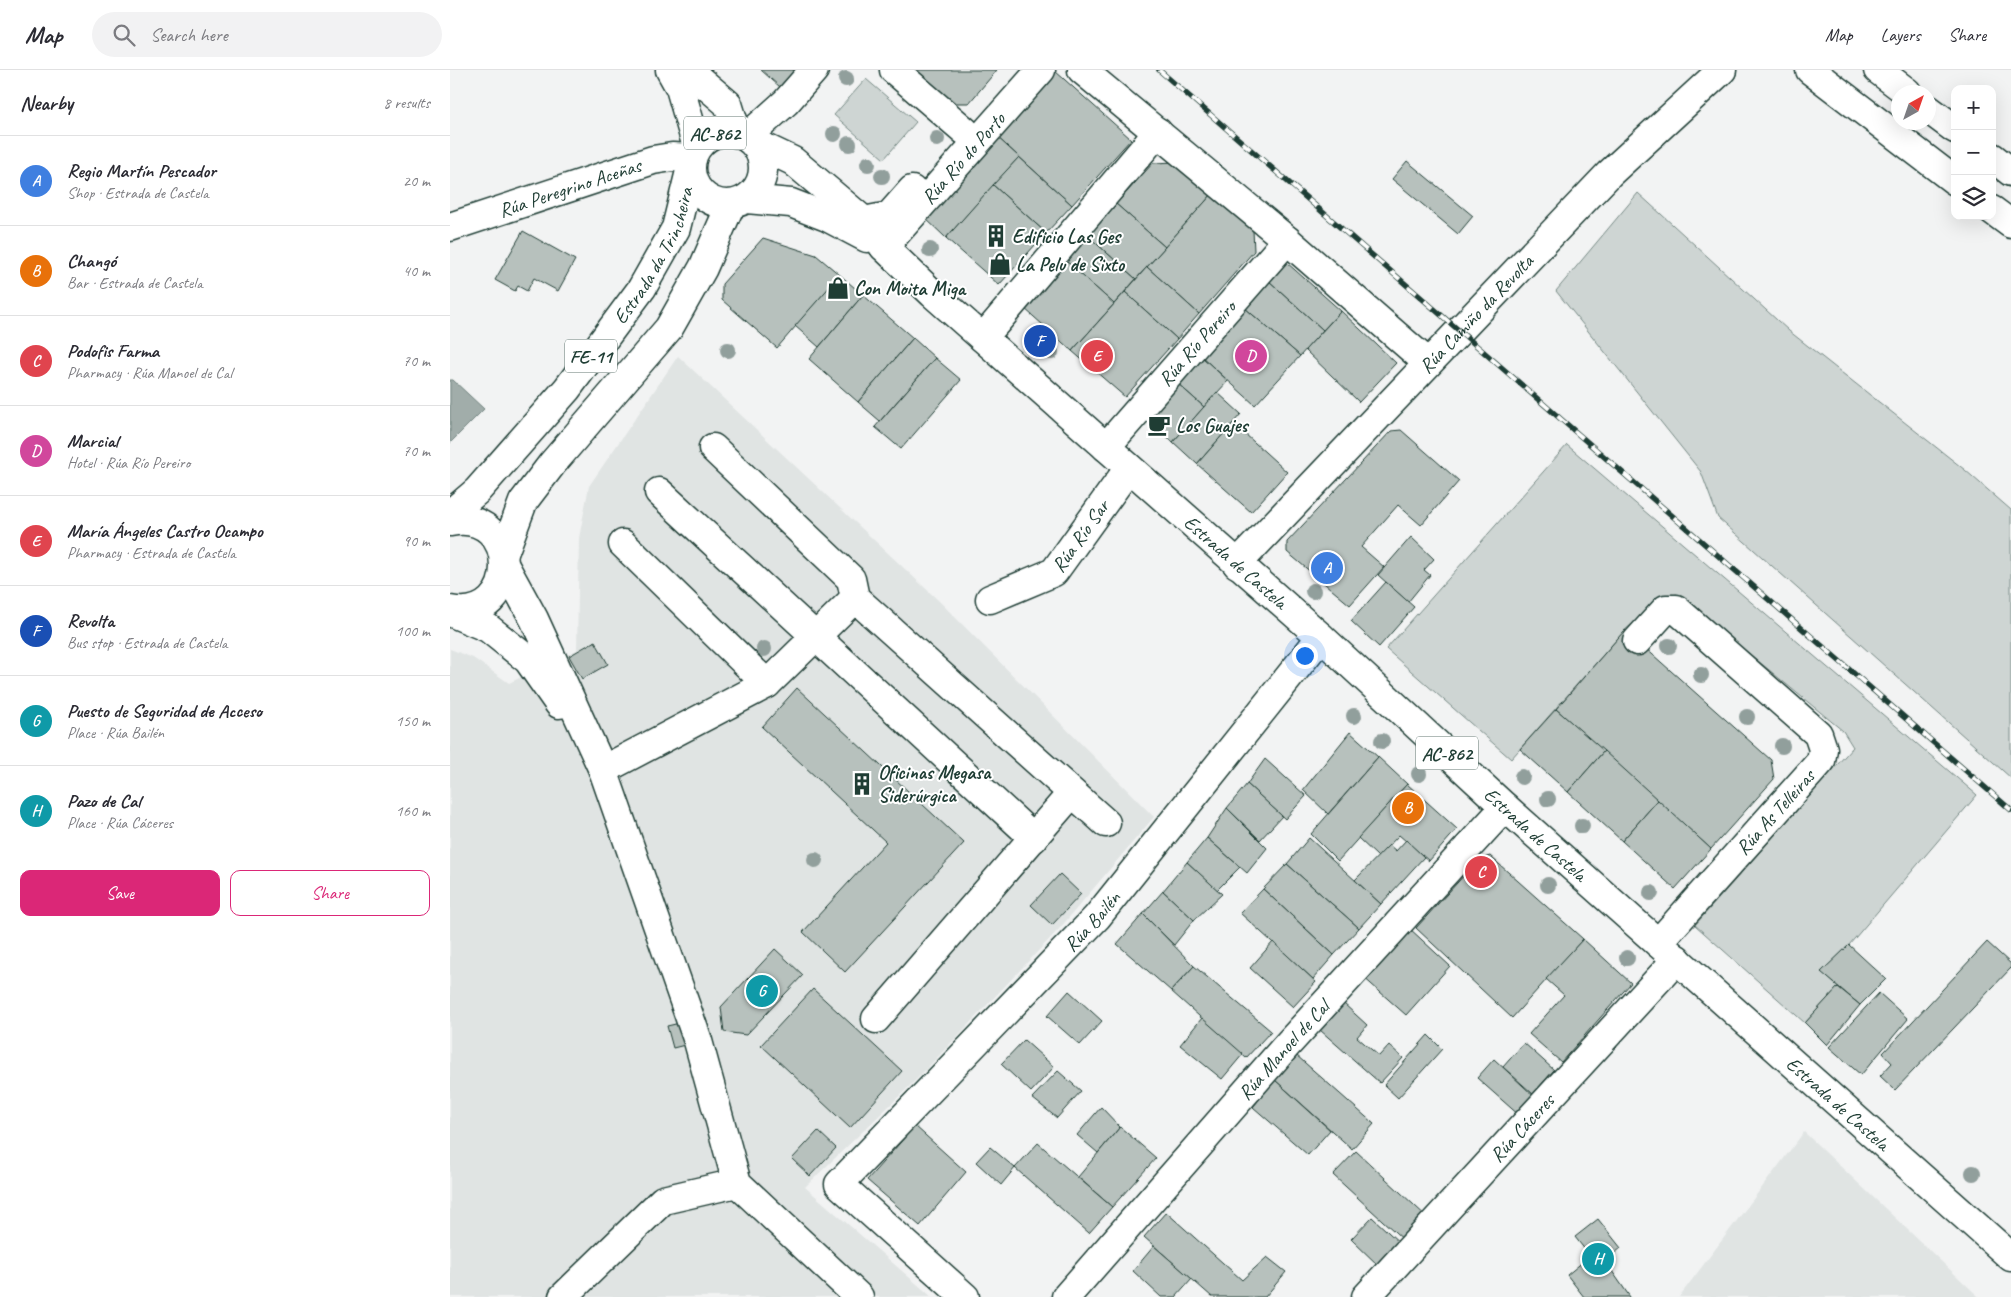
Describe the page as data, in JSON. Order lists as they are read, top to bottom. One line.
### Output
{"streets":{"main road":["AC-862","Rúa Río do Porto","Rúa Peregrino Aceñas","Estrada da Trincheira","Rúa Camiño da Revolta","Rúa Río Pereiro","FE-11","Rúa Río Sar","Estrada de Castela","Rúa As Telleiras","Rúa Bailén","Rúa Manoel de Cal","Rúa Cáceres"]},"crossings":[["AC-862","Rúa Río do Porto"],["AC-862","Rúa Peregrino Aceñas"],["AC-862","Estrada da Trincheira"],["AC-862","FE-11"],["AC-862","Estrada de Castela"],["Rúa Río do Porto","Estrada de Castela"],["Rúa Peregrino Aceñas","Estrada da Trincheira"],["Rúa Peregrino Aceñas","FE-11"],["Estrada da Trincheira","FE-11"],["Rúa Camiño da Revolta","Estrada de Castela"],["Rúa Río Pereiro","Estrada de Castela"],["Rúa Río Sar","Estrada de Castela"],["Estrada de Castela","Rúa As Telleiras"],["Estrada de Castela","Rúa Bailén"],["Estrada de Castela","Rúa Manoel de Cal"],["Estrada de Castela","Rúa Cáceres"],["Rúa As Telleiras","Rúa Cáceres"]],"places":{"building":["Edificio Las Ges","Oficinas Megasa Siderúrgica"],"shop":["La Pelu de Sixto","Con Moita Miga"],"cafe":["Los Guajes"]},"north":"top right","page":{"header":"Map","search":"Search here","nav":["Map","Layers","Share"],"heading":["Nearby","8 results"],"map_buttons":["+","−"],"list":[{"mark":"A","name":"Regio Martín Pescador","note":"Shop · Estrada de Castela","value":"20 m"},{"mark":"B","name":"Changó","note":"Bar · Estrada de Castela","value":"40 m"},{"mark":"C","name":"Podofis Farma","note":"Pharmacy · Rúa Manoel de Cal","value":"70 m"},{"mark":"D","name":"Marcial","note":"Hotel · Rúa Río Pereiro","value":"70 m"},{"mark":"E","name":"María Ángeles Castro Ocampo","note":"Pharmacy · Estrada de Castela","value":"90 m"},{"mark":"F","name":"Revolta","note":"Bus stop · Estrada de Castela","value":"100 m"},{"mark":"G","name":"Puesto de Seguridad de Acceso","note":"Place · Rúa Bailén","value":"150 m"},{"mark":"H","name":"Pazo de Cal","note":"Place · Rúa Cáceres","value":"160 m"}],"pins":["F","D","E","A","B","C","G","H"],"buttons":["Save","Share"]}}
